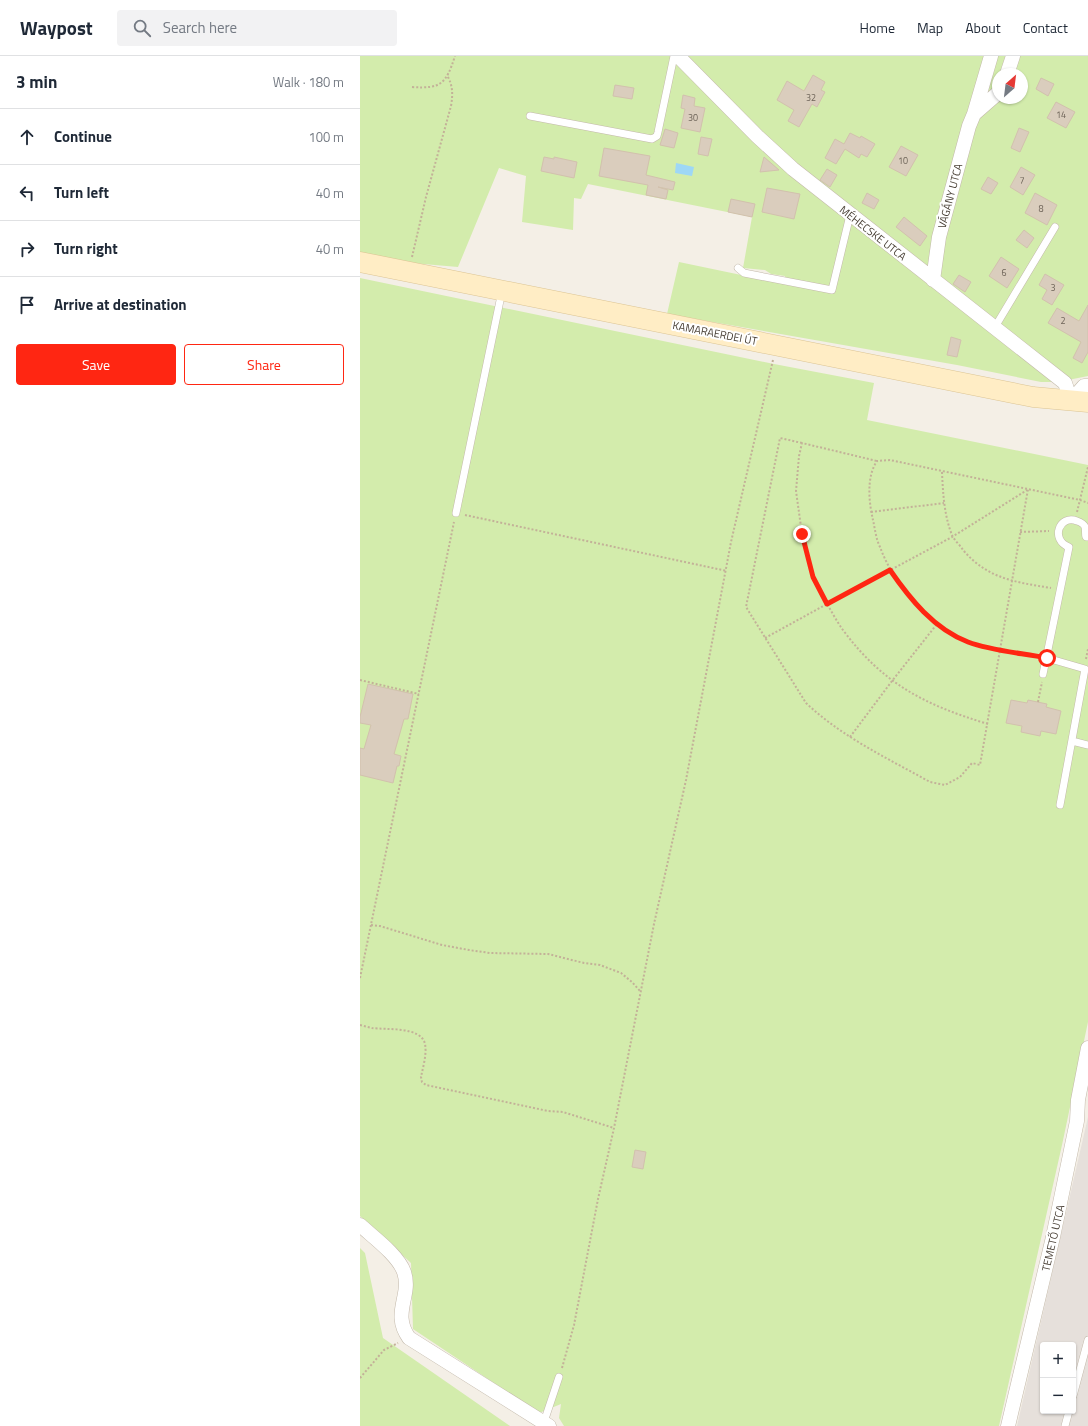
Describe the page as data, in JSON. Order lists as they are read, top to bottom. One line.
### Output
{"streets":{"street":["VÁGÁNY UTCA","MÉHECSKE UTCA","KAMARAERDEI ÚT","TEMETŐ UTCA"]},"crossings":[["VÁGÁNY UTCA","MÉHECSKE UTCA"],["MÉHECSKE UTCA","KAMARAERDEI ÚT"]],"house_numbers":["32","14","30","10","7","8","6","3","2"],"north":"top right","page":{"header":"Waypost","search":"Search here","nav":["Home","Map","About","Contact"],"heading":["3 min","Walk · 180 m"],"list":[["Continue","100 m"],["Turn left","40 m"],["Turn right","40 m"],"Arrive at destination"],"buttons":["Save","Share"],"map_buttons":["+","−"]}}
